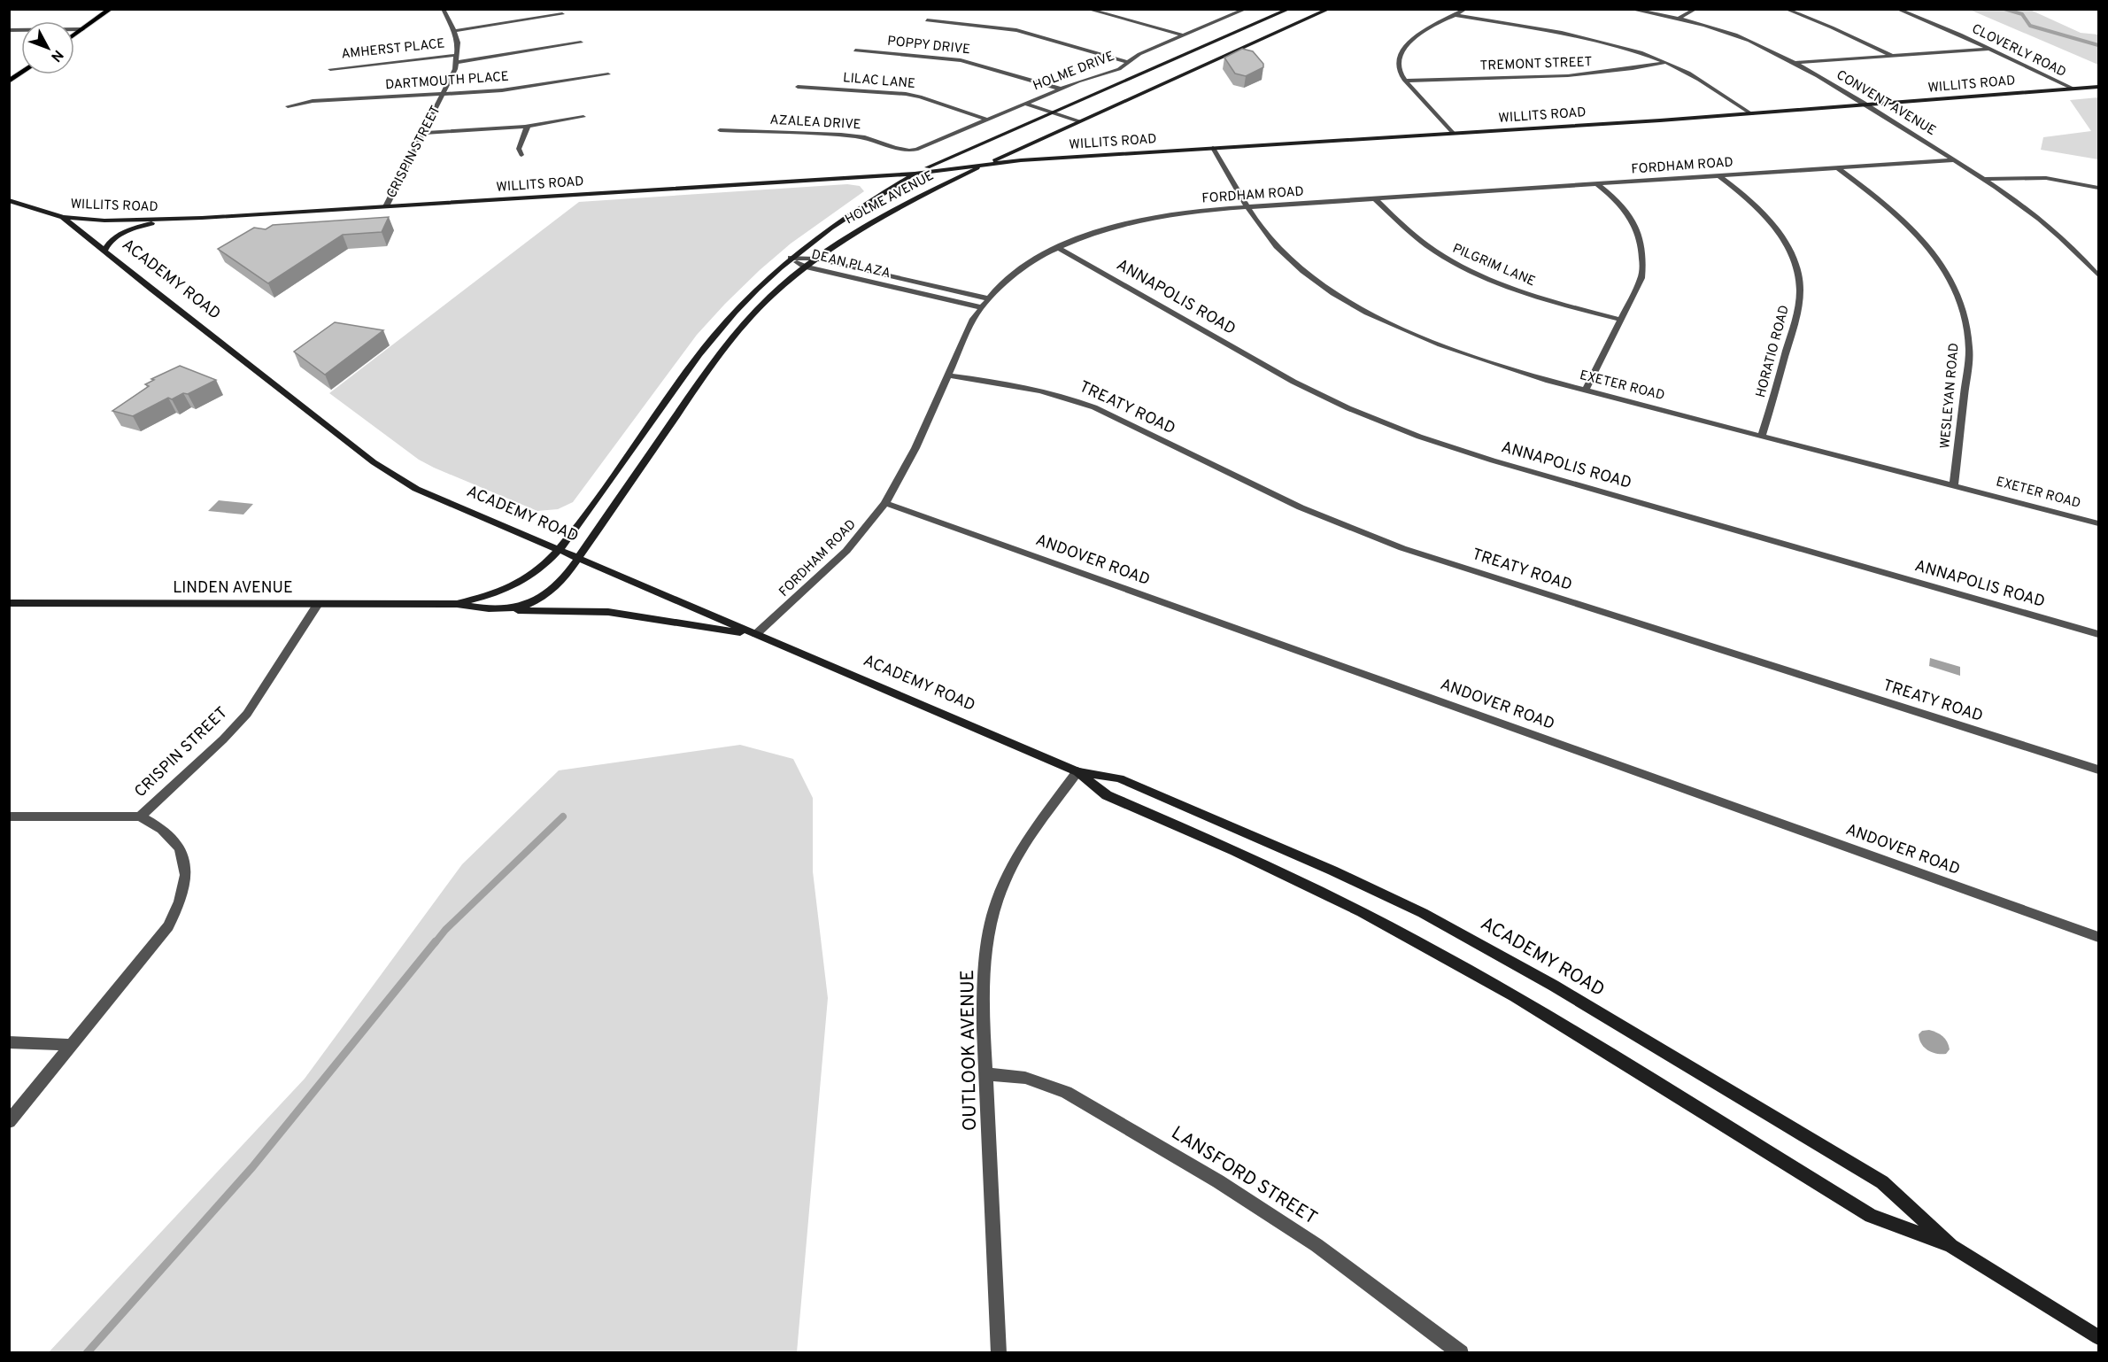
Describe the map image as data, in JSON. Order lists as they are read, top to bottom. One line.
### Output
{"streets":{"main road":["WILLITS ROAD","HOLME AVENUE","ACADEMY ROAD","LINDEN AVENUE"],"street":["POPPY DRIVE","AMHERST PLACE","CLOVERLY ROAD","TREMONT STREET","HOLME DRIVE","DARTMOUTH PLACE","LILAC LANE","CONVENT AVENUE","AZALEA DRIVE","CRISPIN STREET","FORDHAM ROAD","DEAN PLAZA","PILGRIM LANE","ANNAPOLIS ROAD","HORATIO ROAD","EXETER ROAD","WESLEYAN ROAD","TREATY ROAD","ANDOVER ROAD","OUTLOOK AVENUE","LANSFORD STREET"]},"crossings":[["POPPY DRIVE","HOLME DRIVE"],["AMHERST PLACE","CRISPIN STREET"],["CLOVERLY ROAD","WILLITS ROAD"],["HOLME DRIVE","LILAC LANE"],["HOLME DRIVE","AZALEA DRIVE"],["DARTMOUTH PLACE","CRISPIN STREET"],["WILLITS ROAD","CONVENT AVENUE"],["WILLITS ROAD","CRISPIN STREET"],["WILLITS ROAD","HOLME AVENUE"],["WILLITS ROAD","ACADEMY ROAD"],["WILLITS ROAD","EXETER ROAD"],["CONVENT AVENUE","FORDHAM ROAD"],["CRISPIN STREET","LINDEN AVENUE"],["FORDHAM ROAD","DEAN PLAZA"],["FORDHAM ROAD","PILGRIM LANE"],["FORDHAM ROAD","ACADEMY ROAD"],["FORDHAM ROAD","ANNAPOLIS ROAD"],["FORDHAM ROAD","HORATIO ROAD"],["FORDHAM ROAD","EXETER ROAD"],["FORDHAM ROAD","WESLEYAN ROAD"],["FORDHAM ROAD","TREATY ROAD"],["FORDHAM ROAD","ANDOVER ROAD"],["HOLME AVENUE","DEAN PLAZA"],["HOLME AVENUE","ACADEMY ROAD"],["HOLME AVENUE","LINDEN AVENUE"],["ACADEMY ROAD","LINDEN AVENUE"],["ACADEMY ROAD","OUTLOOK AVENUE"],["HORATIO ROAD","EXETER ROAD"],["EXETER ROAD","WESLEYAN ROAD"],["OUTLOOK AVENUE","LANSFORD STREET"]],"north":"bottom right"}
